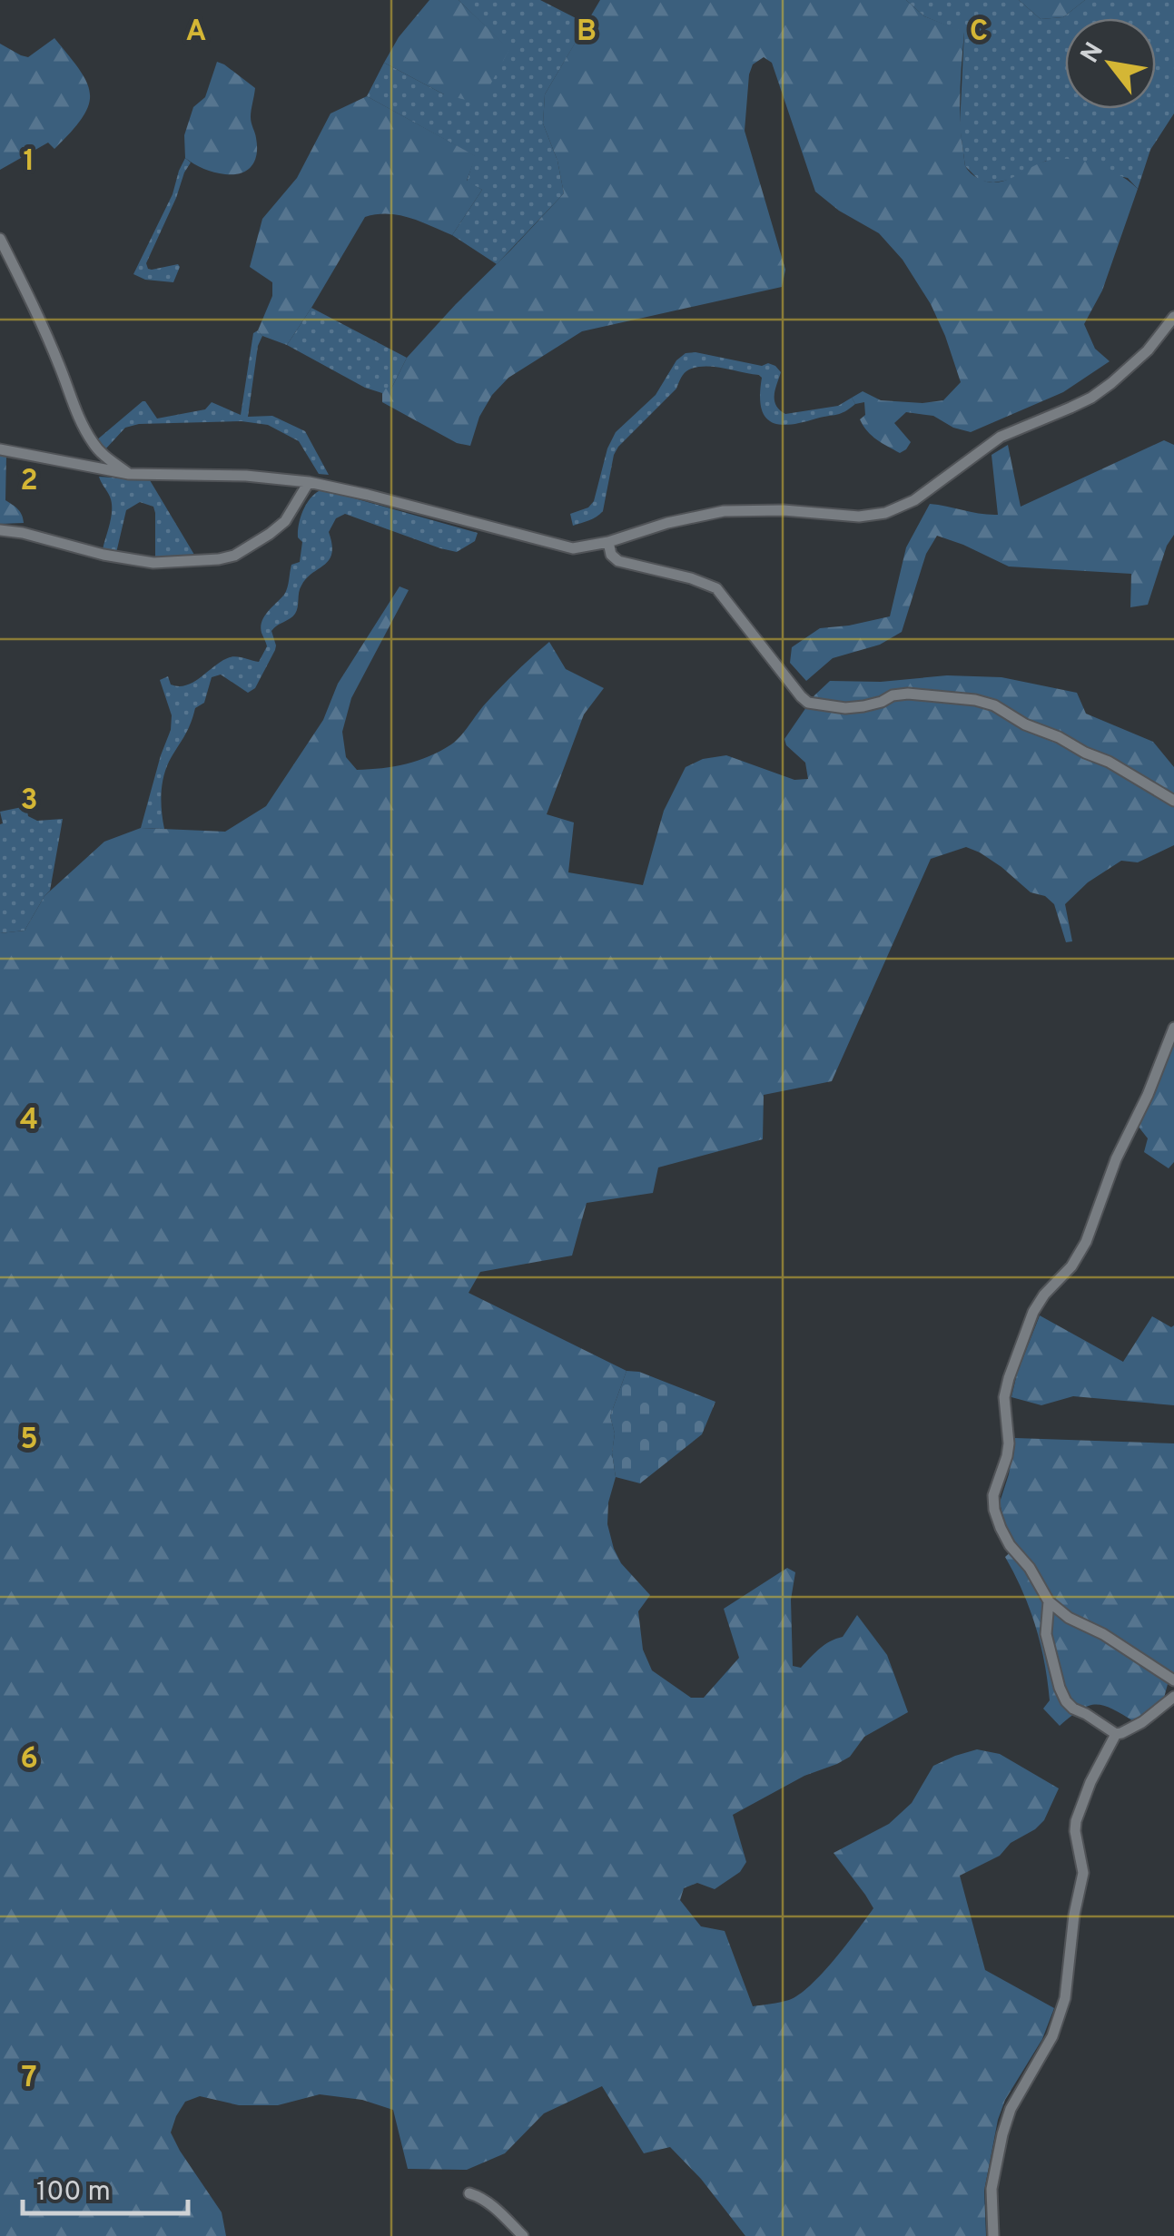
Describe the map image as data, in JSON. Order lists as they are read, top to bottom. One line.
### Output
{"scale_bar":"100 m","north":"top left","grid":{"columns":["A","B","C"],"rows":["1","2","3","4","5","6","7"]}}
